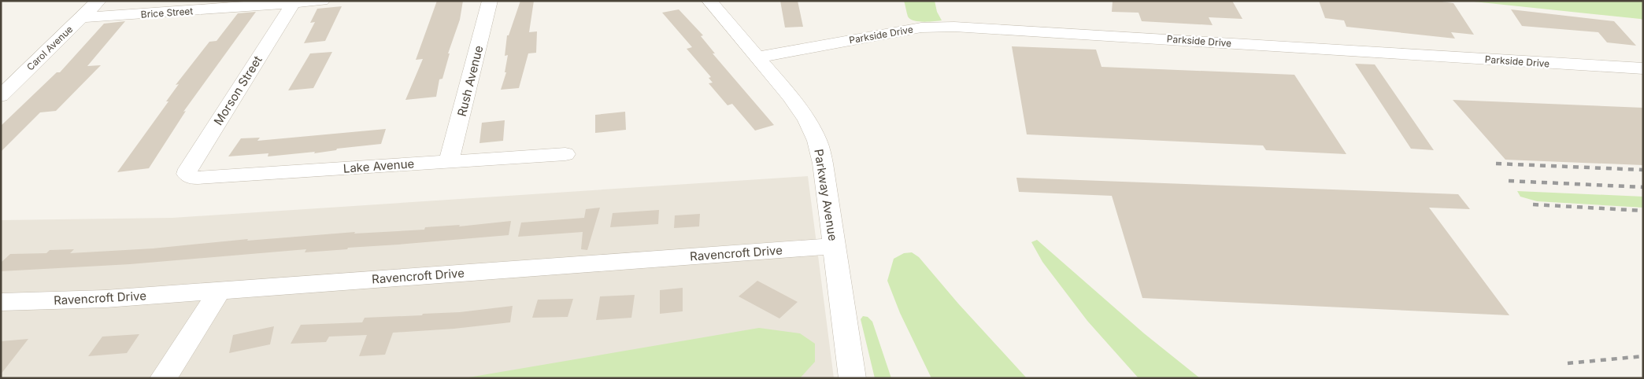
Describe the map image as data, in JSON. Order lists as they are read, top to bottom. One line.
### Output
{"streets":{"street":["Brice Street","Parkside Drive","Carol Avenue","Rush Avenue","Morson Street","Lake Avenue","Parkway Avenue","Ravencroft Drive"]},"crossings":[["Brice Street","Carol Avenue"],["Brice Street","Morson Street"],["Parkside Drive","Parkway Avenue"],["Rush Avenue","Lake Avenue"],["Morson Street","Lake Avenue"],["Parkway Avenue","Ravencroft Drive"]]}
